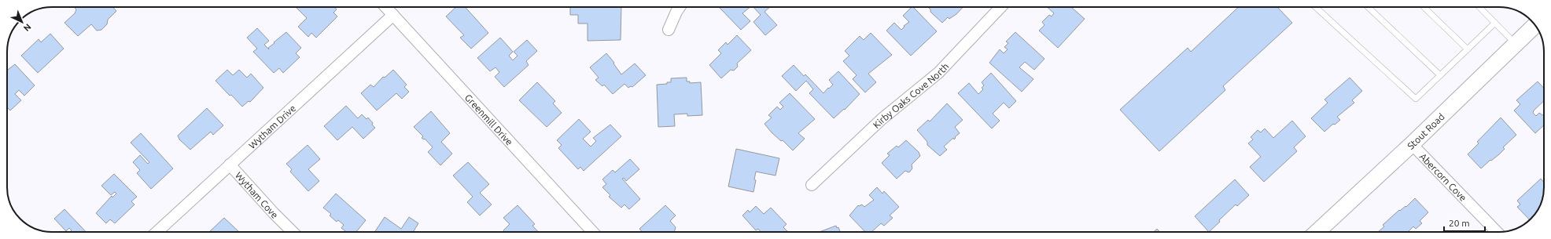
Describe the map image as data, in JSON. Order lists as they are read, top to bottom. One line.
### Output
{"streets":{"street":["Kirby Oaks Cove North","Greenmill Drive","Wytham Drive","Stout Road","Abercorn Cove","Wytham Cove"]},"crossings":[["Greenmill Drive","Wytham Drive"],["Wytham Drive","Wytham Cove"],["Stout Road","Abercorn Cove"]],"scale_bar":"20 m","north":"bottom right"}
